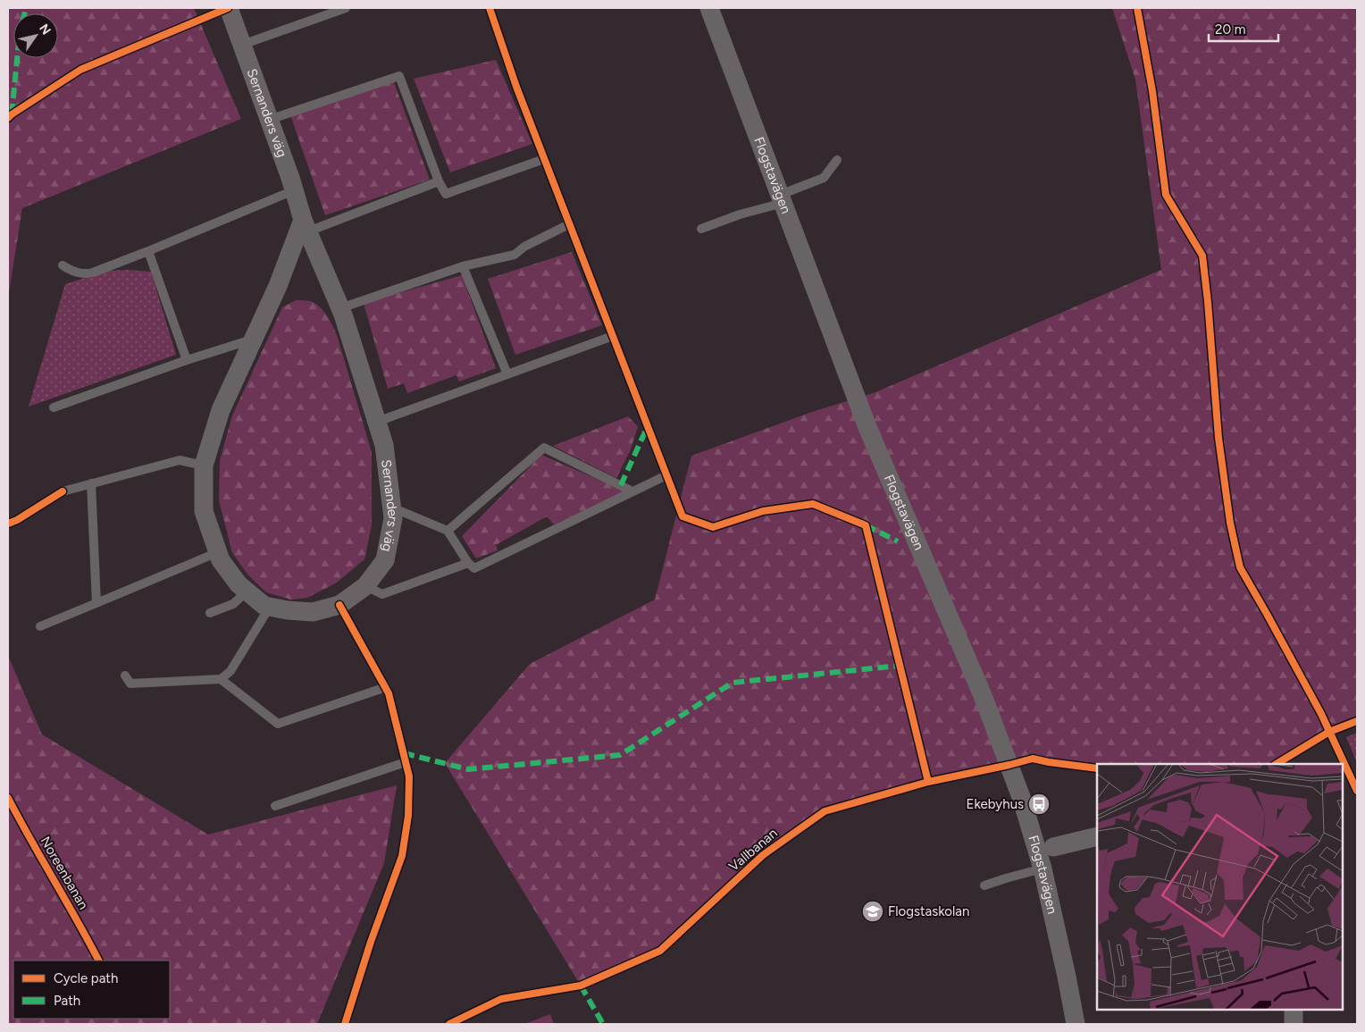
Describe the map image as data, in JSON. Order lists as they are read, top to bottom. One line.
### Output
{"streets":{"street":["Sernanders väg","Flogstavägen"],"cycle path":["Vallbanan","Noreenbanan"]},"places":{"bus stop":["Ekebyhus"],"school or university":["Flogstaskolan"]},"legend":["Cycle path","Path"],"scale_bar":"20 m","north":"top right"}
